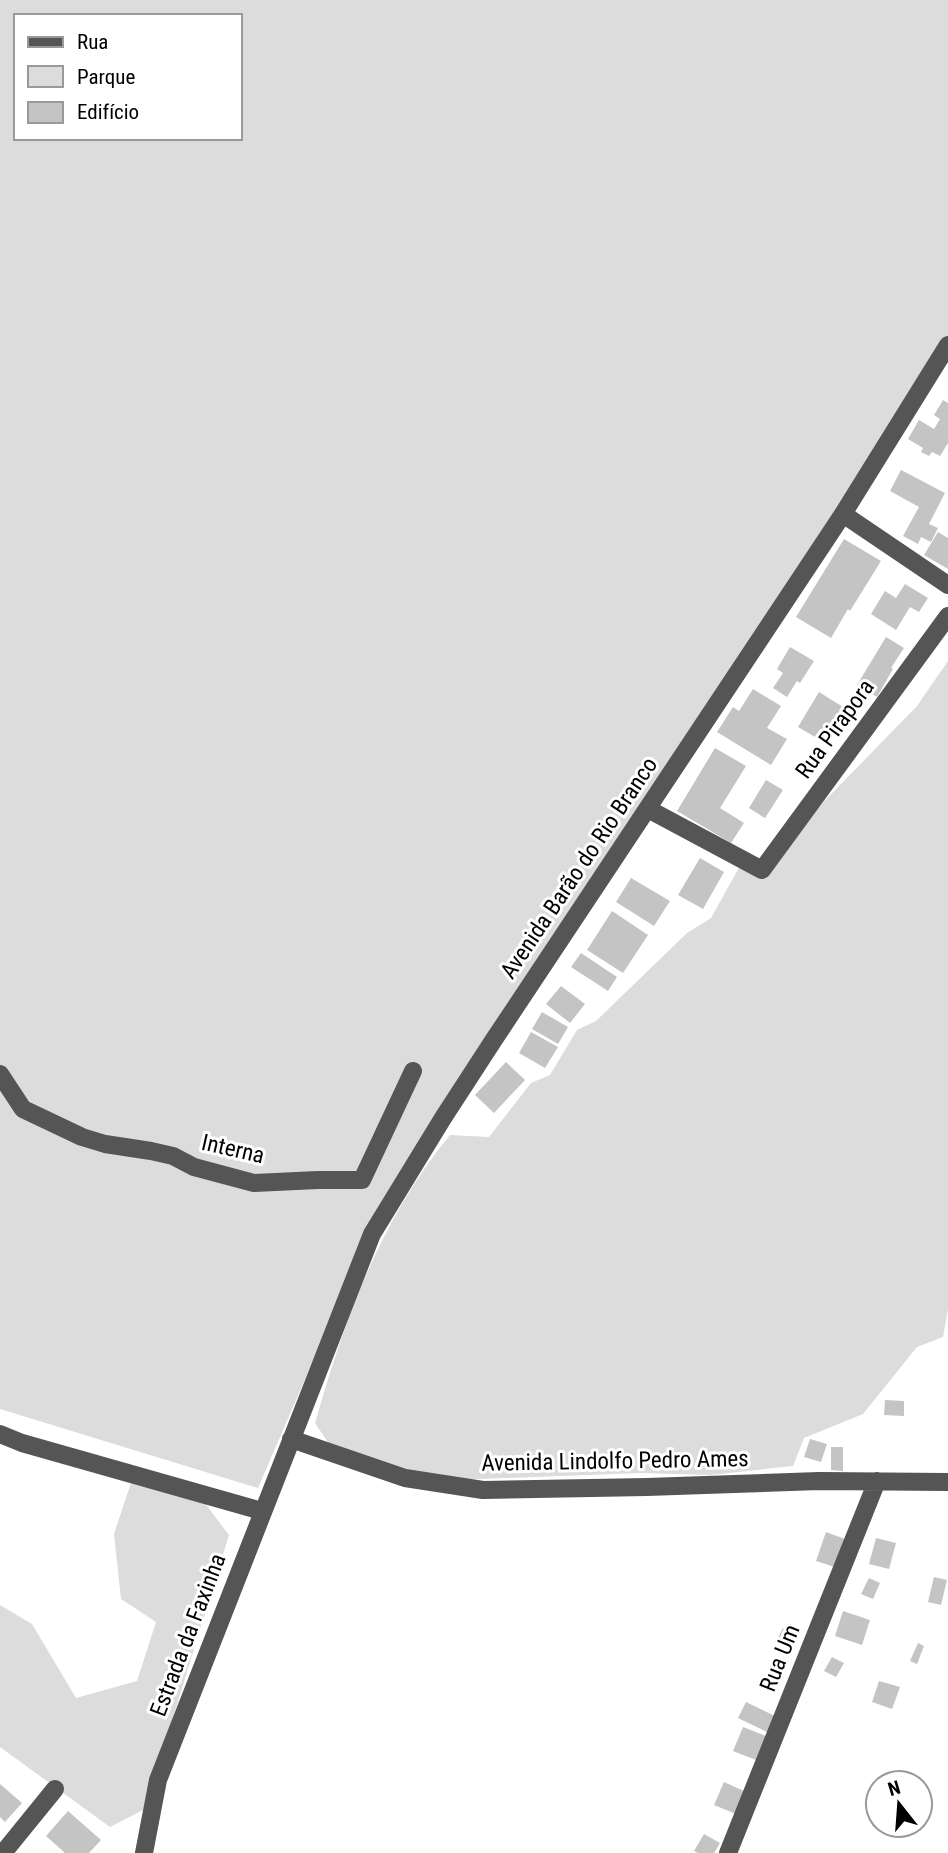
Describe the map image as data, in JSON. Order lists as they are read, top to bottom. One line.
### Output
{"streets":{"street":["Rua Pirapora","Avenida Barão do Rio Branco","Interna","Avenida Lindolfo Pedro Ames","Estrada da Faxinha","Rua Um"]},"crossings":[["Rua Pirapora","Avenida Barão do Rio Branco"],["Avenida Barão do Rio Branco","Avenida Lindolfo Pedro Ames"],["Avenida Barão do Rio Branco","Estrada da Faxinha"],["Avenida Lindolfo Pedro Ames","Estrada da Faxinha"],["Avenida Lindolfo Pedro Ames","Rua Um"]],"legend":["Rua","Parque","Edifício"],"north":"top"}
